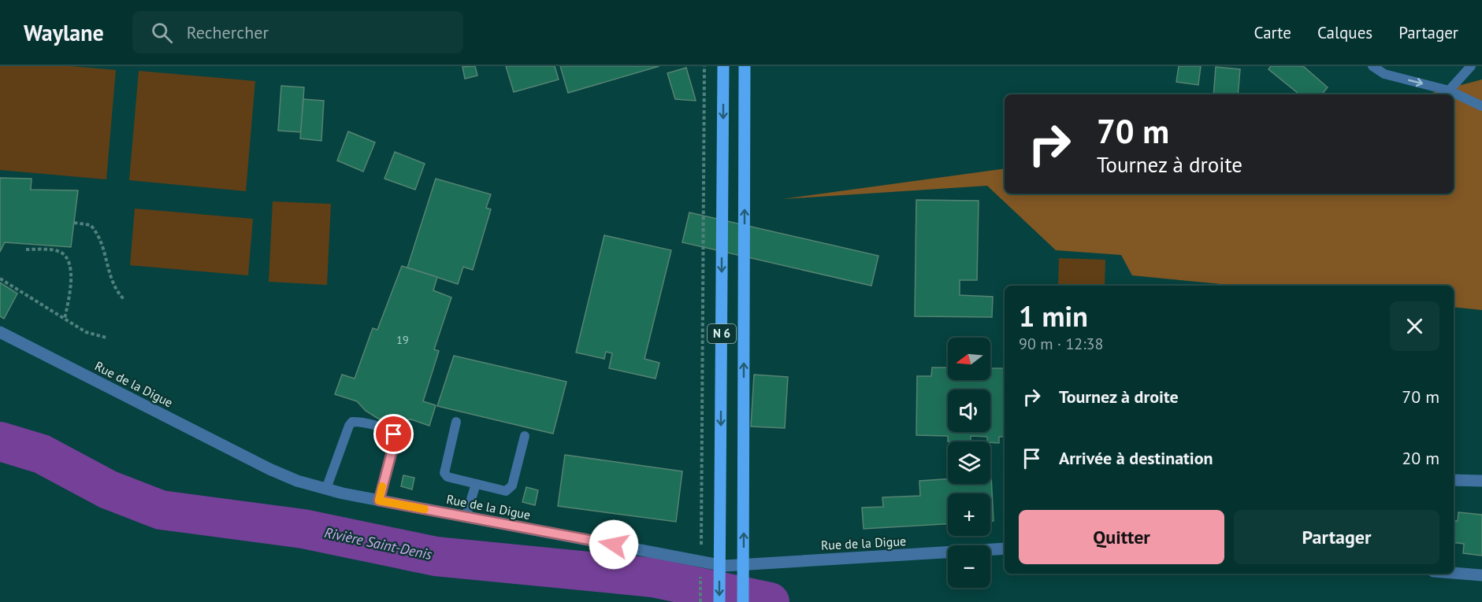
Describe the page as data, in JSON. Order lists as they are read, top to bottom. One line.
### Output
{"streets":{"main road":["N 6"],"street":["Rue de la Digue"]},"water":["Rivière Saint-Denis"],"house_numbers":["19"],"north":"left","page":{"header":"Waylane","search":"Rechercher","nav":["Carte","Calques","Partager"],"turn":["70 m","Tournez à droite"],"heading":["1 min","90 m · 12:38"],"map_buttons":["+","−"],"list":[{"name":"Tournez à droite","value":"70 m"},{"name":"Arrivée à destination","value":"20 m"}],"buttons":["Quitter","Partager"]}}
